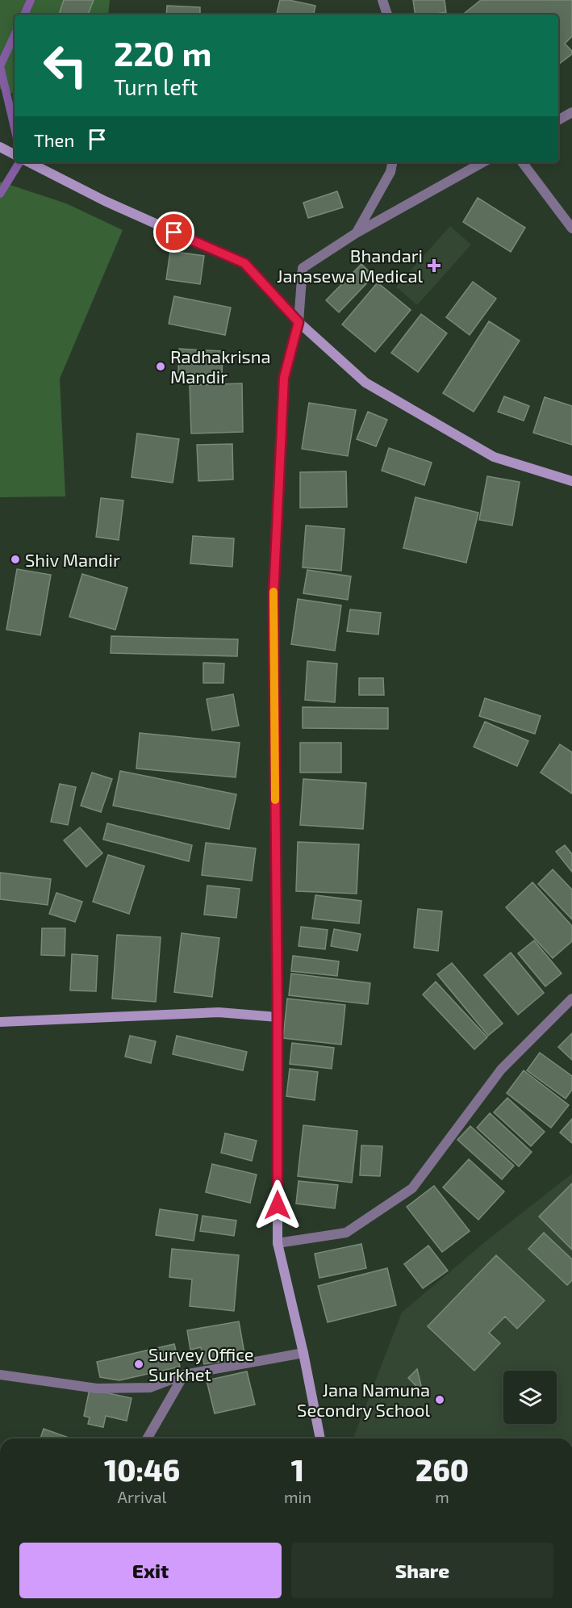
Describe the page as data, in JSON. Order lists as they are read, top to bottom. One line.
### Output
{"places":{"health":["Bhandari Janasewa Medical"],"other":["Radhakrisna Mandir","Shiv Mandir","Survey Office Surkhet","Jana Namuna Secondry School"]},"page":{"turn":["220 m","Turn left"],"then":"Then","eta":["10:46","Arrival","1","min","260","m"],"buttons":["Exit","Share"]}}
